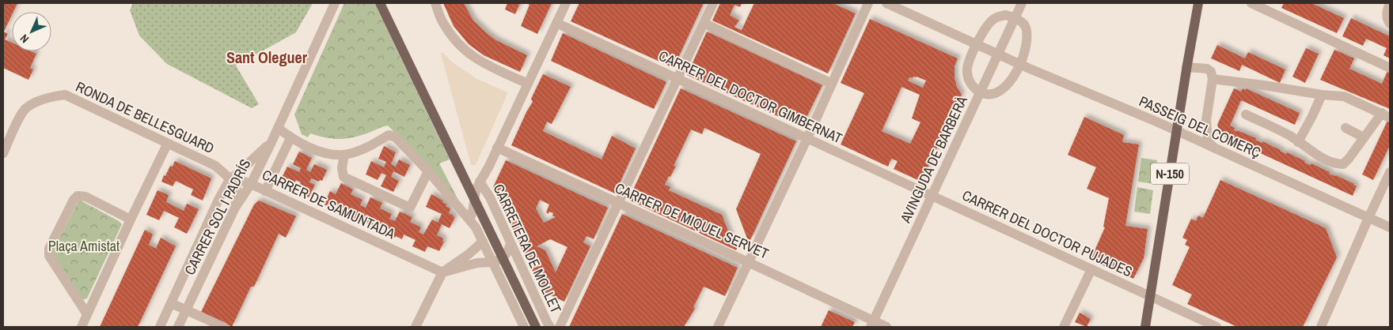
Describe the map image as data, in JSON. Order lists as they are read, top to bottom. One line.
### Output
{"streets":{"main road":["N-150","CARRETERA DE MOLLET"],"street":["CARRER DEL DOCTOR GIMBERNAT","RONDA DE BELLESGUARD","PASSEIG DEL COMERÇ","AVINGUDA DE BARBERÀ","CARRER DE SAMUNTADA","CARRER SOL I PADRÍS","CARRER DE MIQUEL SERVET","CARRER DEL DOCTOR PUJADES"]},"crossings":[["CARRER DEL DOCTOR GIMBERNAT","AVINGUDA DE BARBERÀ"],["CARRER DEL DOCTOR GIMBERNAT","CARRER DEL DOCTOR PUJADES"],["RONDA DE BELLESGUARD","CARRER DE SAMUNTADA"],["RONDA DE BELLESGUARD","CARRER SOL I PADRÍS"],["PASSEIG DEL COMERÇ","AVINGUDA DE BARBERÀ"],["PASSEIG DEL COMERÇ","N-150"],["AVINGUDA DE BARBERÀ","CARRER DE MIQUEL SERVET"],["AVINGUDA DE BARBERÀ","CARRER DEL DOCTOR PUJADES"],["N-150","CARRER DEL DOCTOR PUJADES"],["CARRER DE SAMUNTADA","CARRER SOL I PADRÍS"]],"districts":["Sant Oleguer"],"parks":["Plaça Amistat"],"north":"bottom left"}
